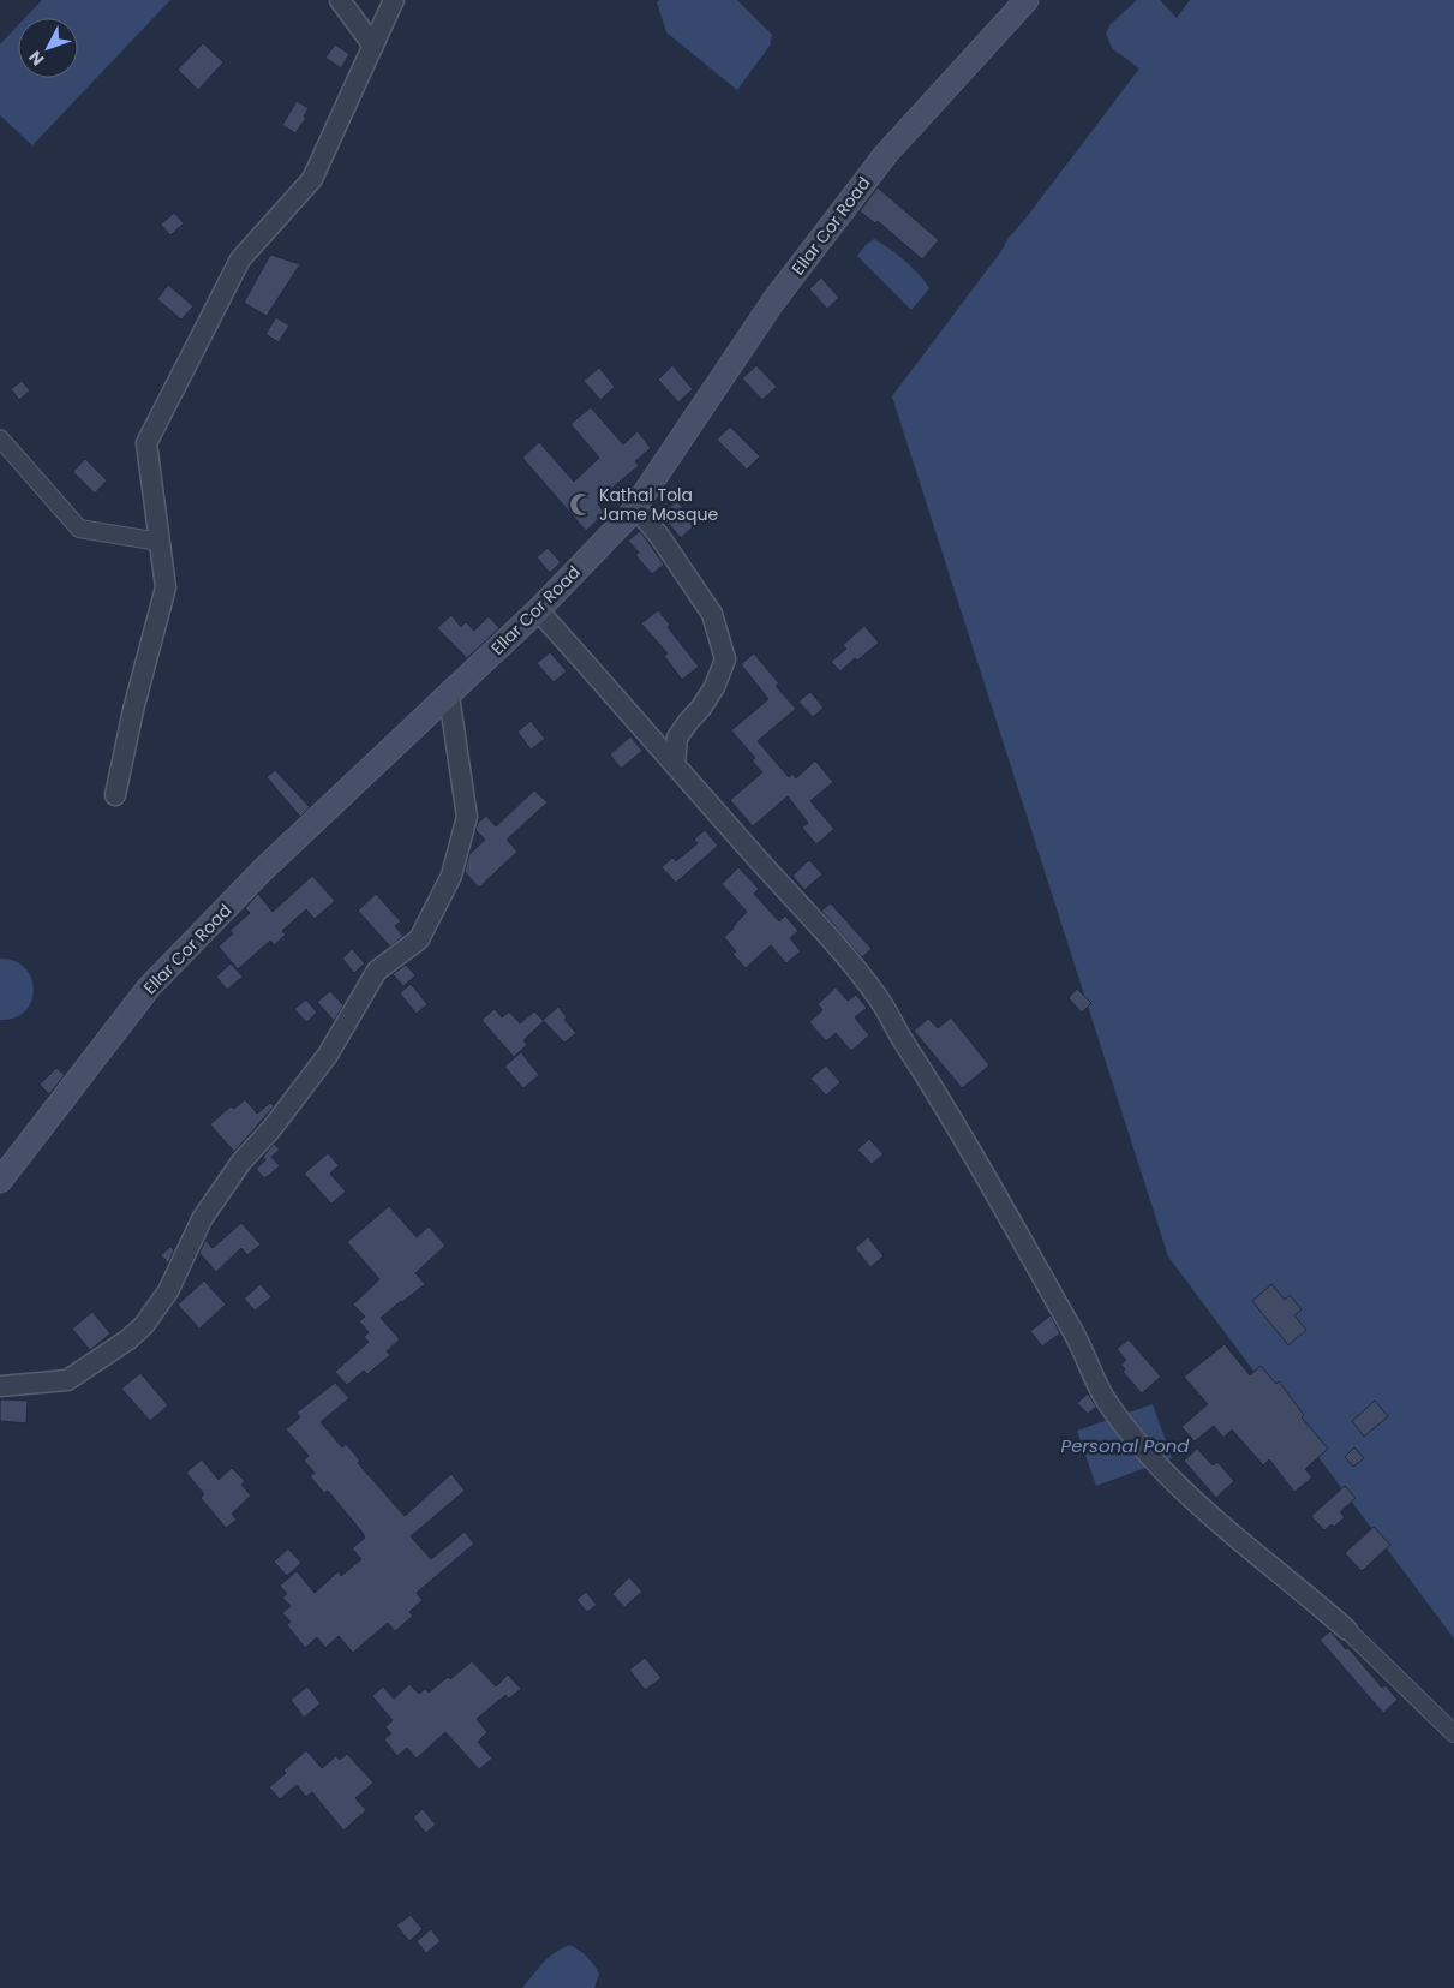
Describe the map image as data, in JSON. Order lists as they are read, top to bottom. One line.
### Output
{"streets":{"main road":["Ellar Cor Road"]},"water":["Personal Pond"],"places":{"mosque":["Kathal Tola Jame Mosque"]},"north":"bottom left"}
